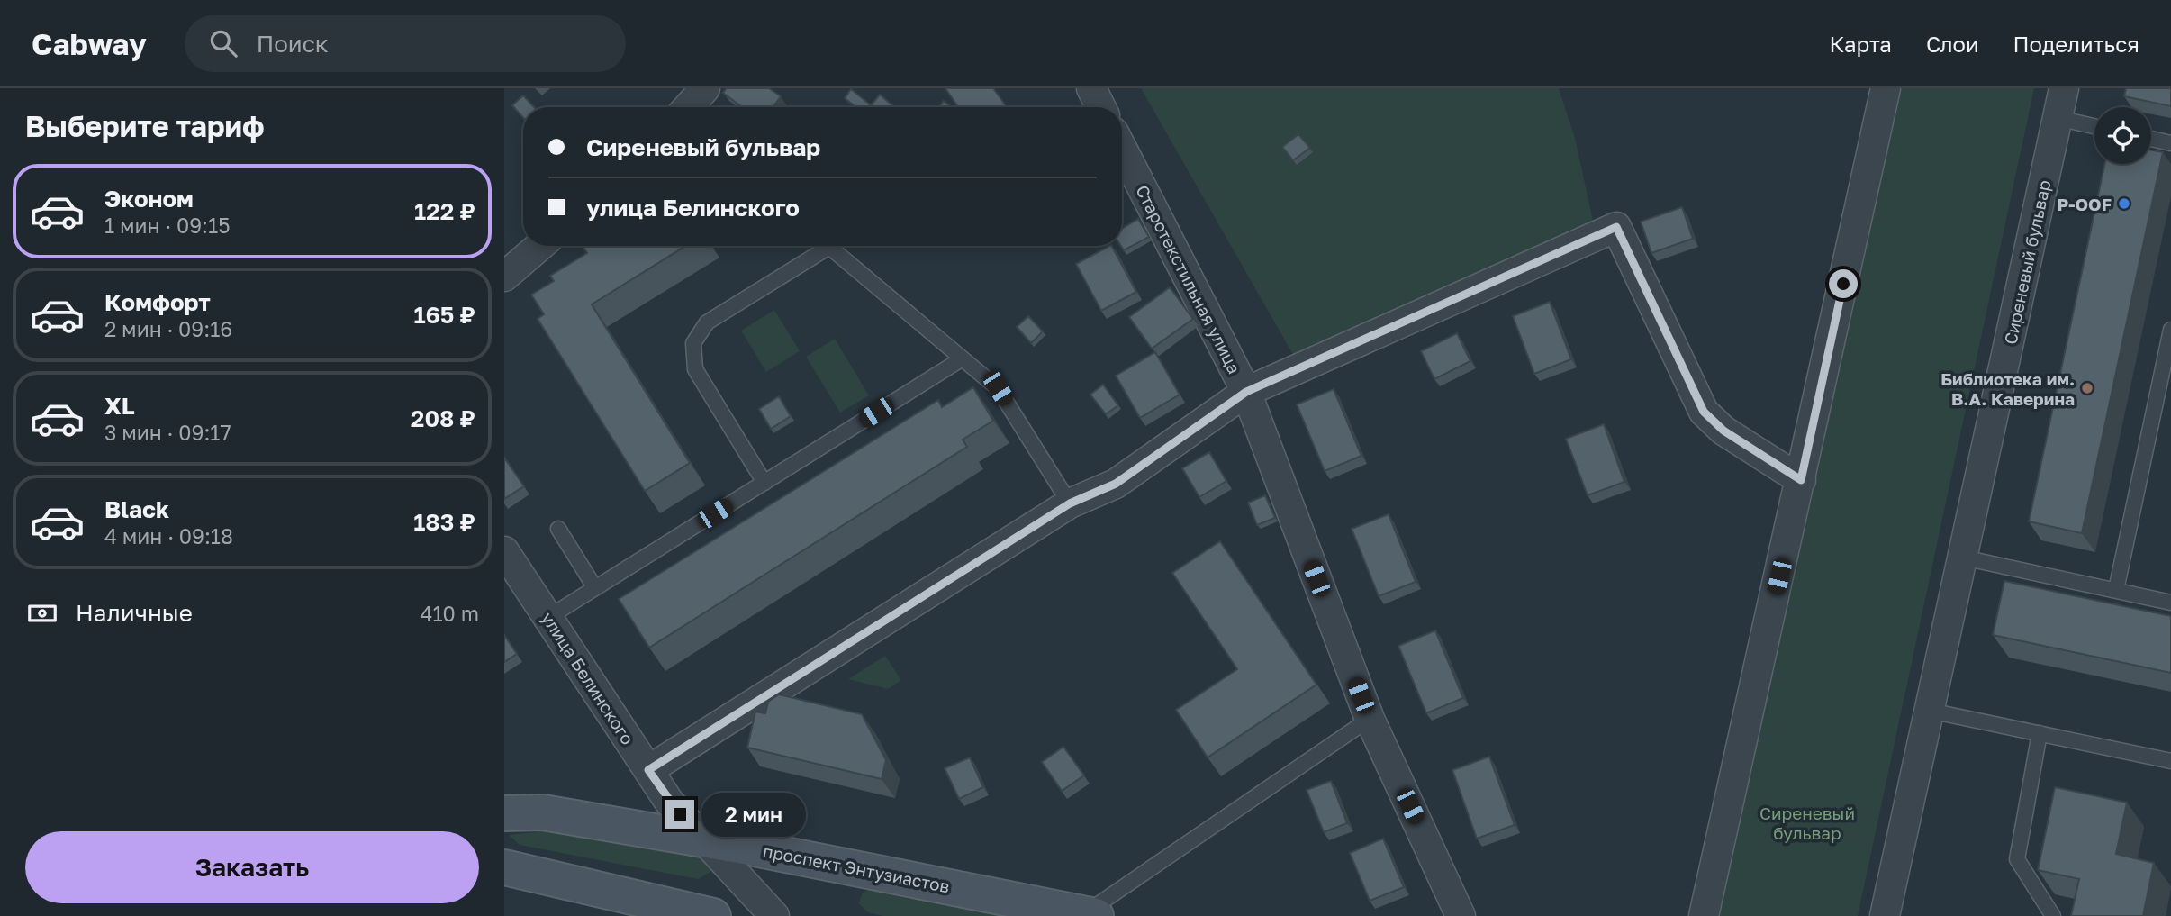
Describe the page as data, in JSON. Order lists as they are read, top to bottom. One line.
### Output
{"streets":{"main road":["проспект Энтузиастов"],"street":["Сиреневый бульвар","Старотекстильная улица","улица Белинского"]},"crossings":[["улица Белинского","проспект Энтузиастов"]],"parks":["Сиреневый бульвар"],"places":["P-OOF","Библиотека им. В.А. Каверина"],"page":{"header":"Cabway","search":"Поиск","nav":["Карта","Слои","Поделиться"],"heading":"Выберите тариф","banner":["Сиреневый бульвар","улица Белинского"],"list":[{"name":"Эконом","note":"1 мин · 09:15","value":"122 ₽"},{"name":"Комфорт","note":"2 мин · 09:16","value":"165 ₽"},{"name":"XL","note":"3 мин · 09:17","value":"208 ₽"},{"name":"Black","note":"4 мин · 09:18","value":"183 ₽"}],"pay":["Наличные","410 m"],"bubble":"2 мин","buttons":"Заказать"}}
